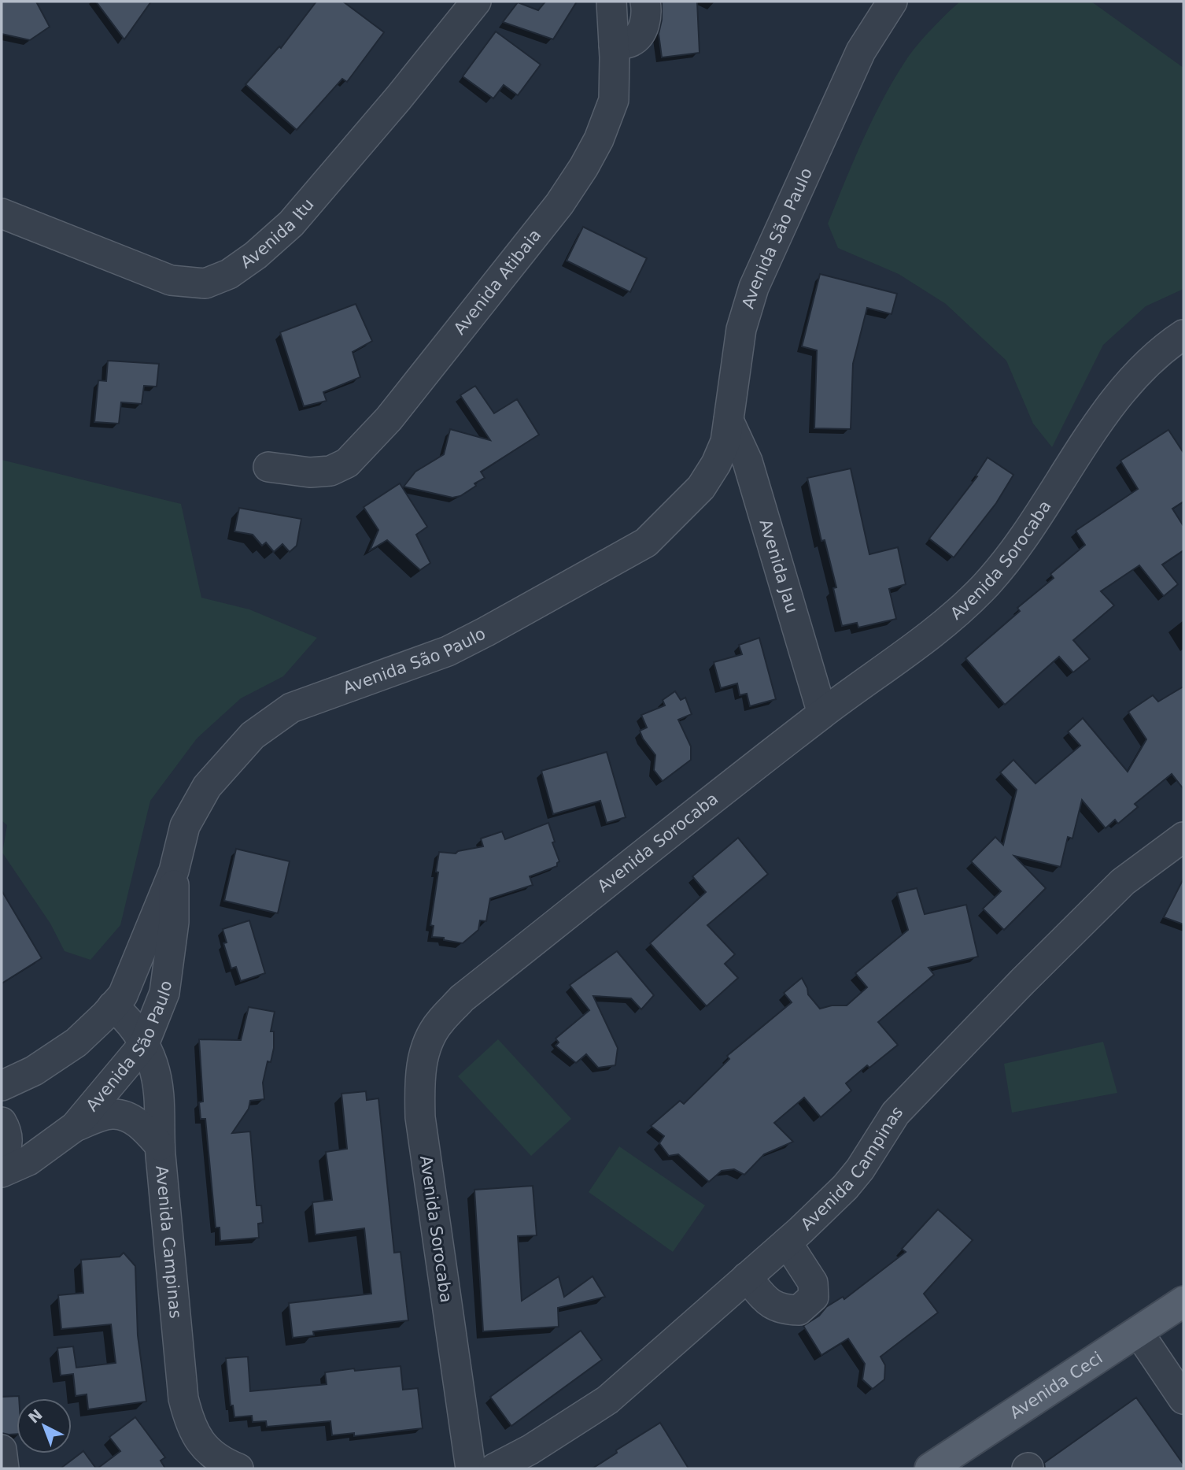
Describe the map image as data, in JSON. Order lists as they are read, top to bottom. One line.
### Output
{"streets":{"main road":["Avenida Ceci"],"street":["Avenida Itu","Avenida São Paulo","Avenida Atibaia","Avenida Sorocaba","Avenida Jau","Avenida Campinas"]},"crossings":[["Avenida São Paulo","Avenida Jau"],["Avenida São Paulo","Avenida Campinas"],["Avenida Sorocaba","Avenida Jau"]],"north":"top left"}
